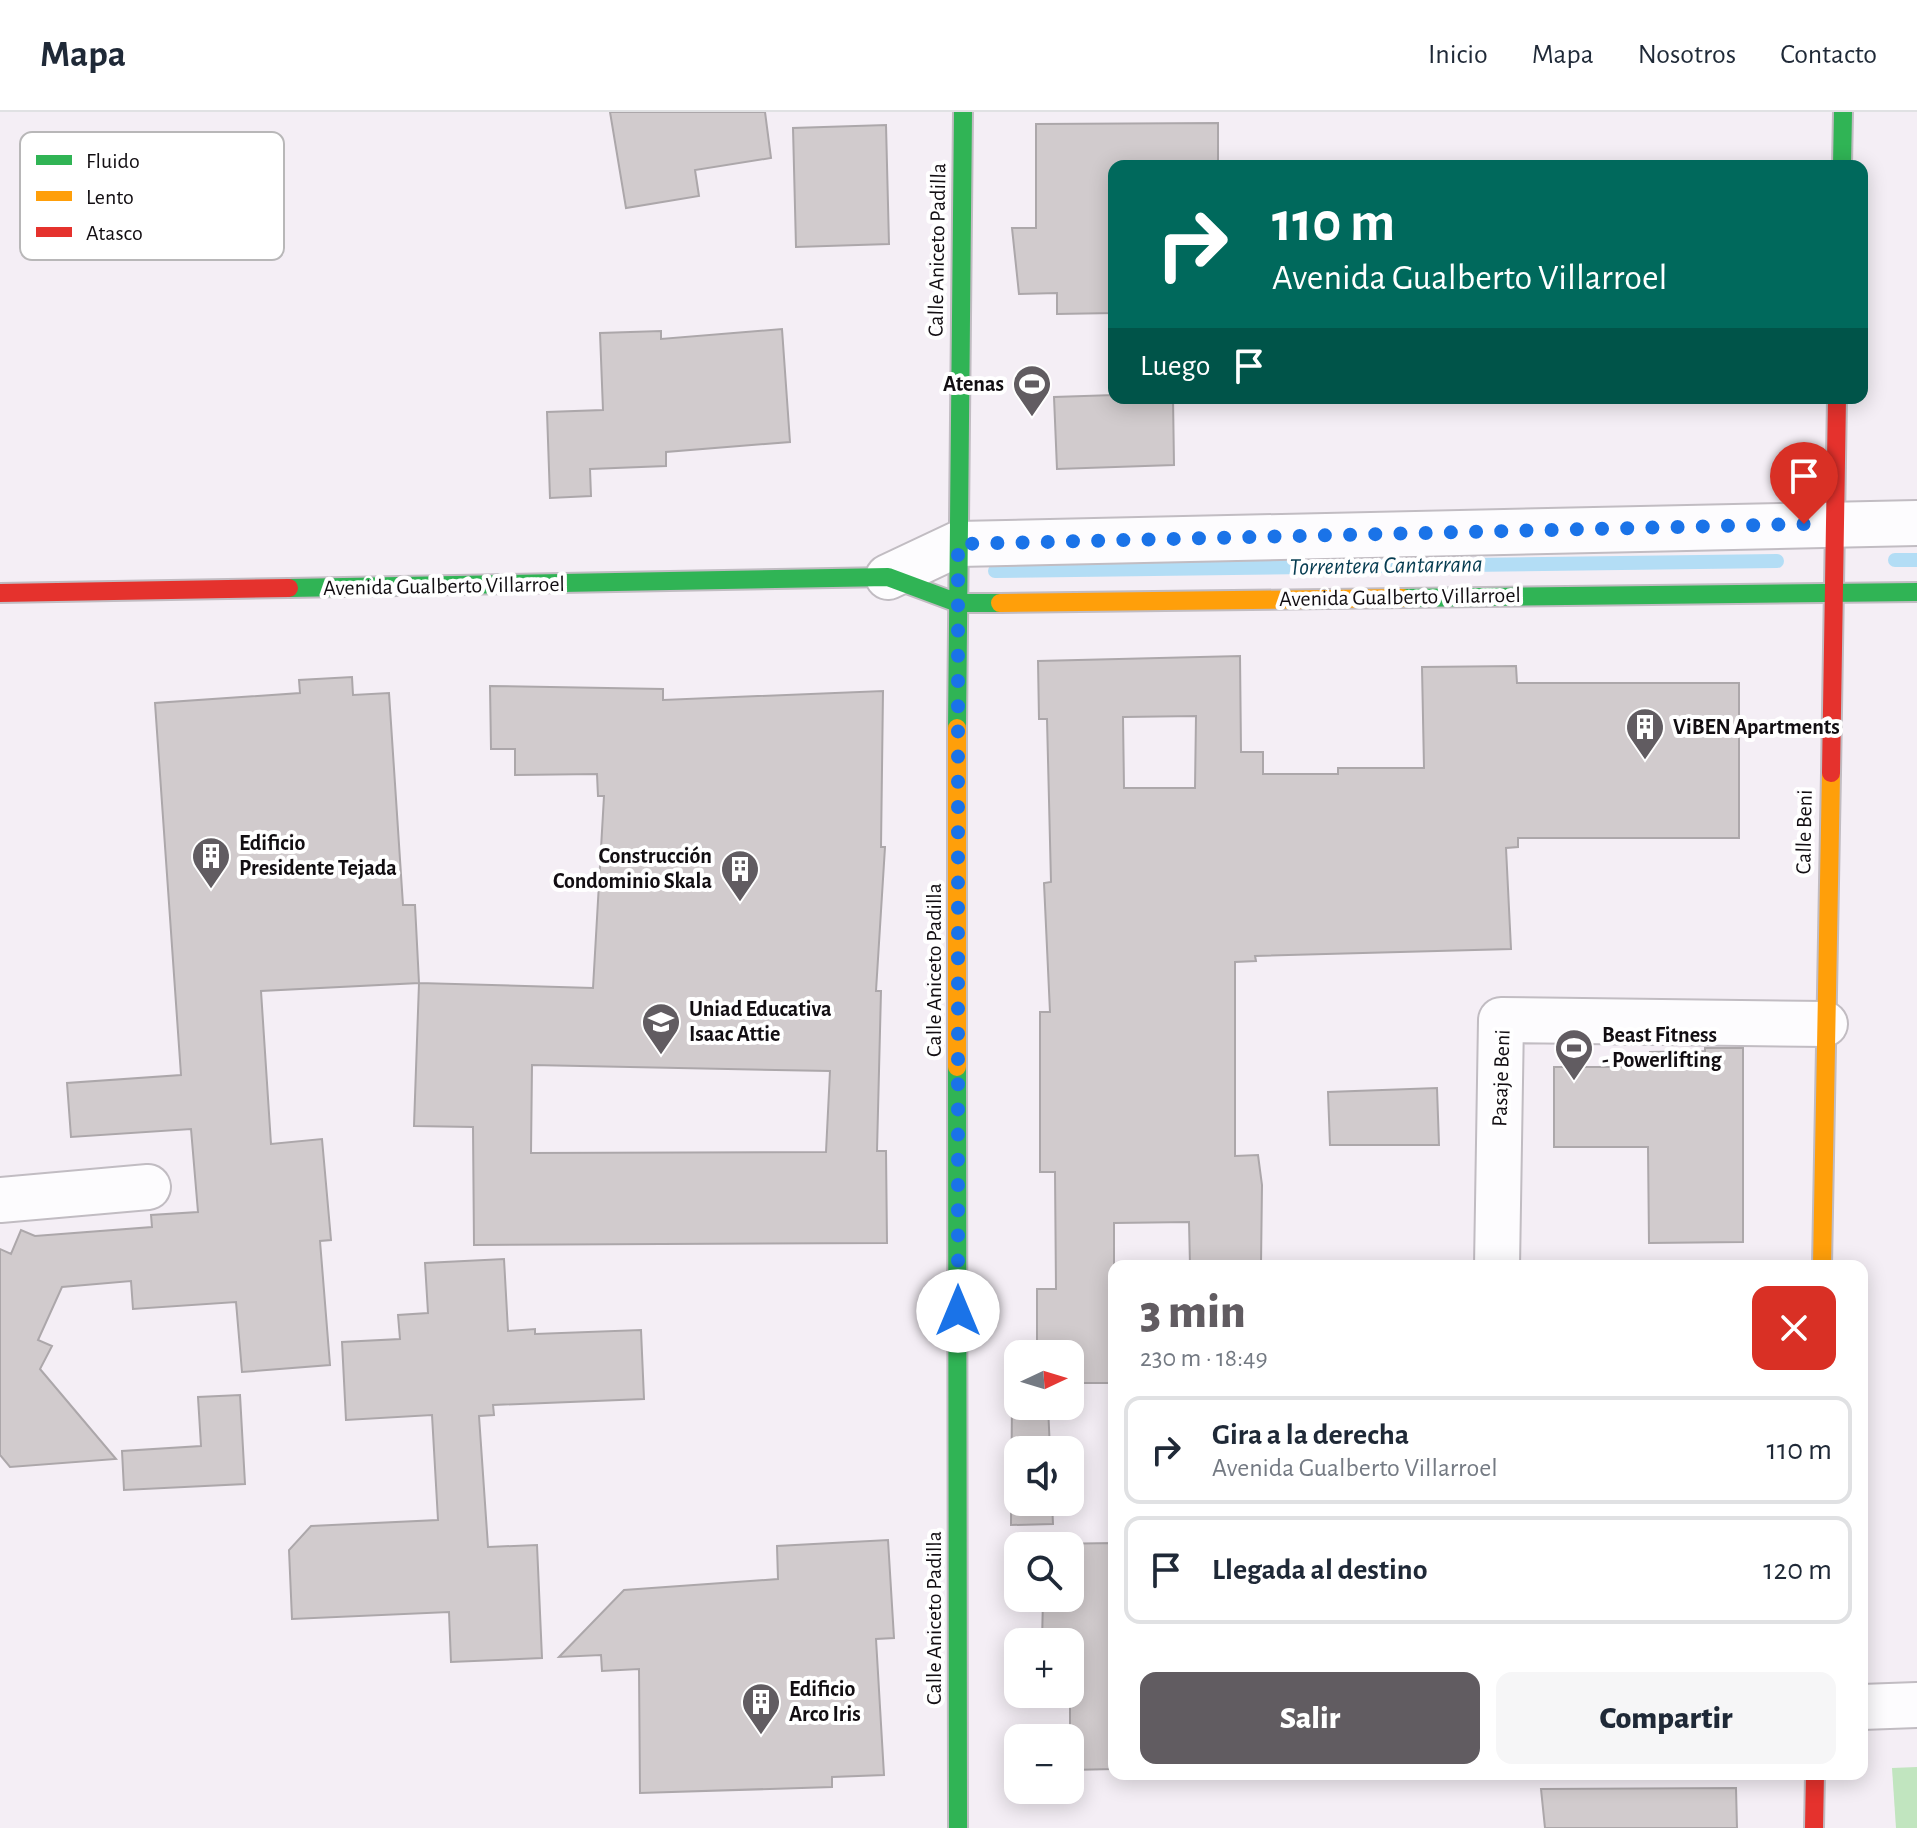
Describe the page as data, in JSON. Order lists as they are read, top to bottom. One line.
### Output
{"streets":{"main road":["Calle Aniceto Padilla","Avenida Gualberto Villarroel","Calle Beni"],"street":["Pasaje Beni"]},"crossings":[["Calle Aniceto Padilla","Avenida Gualberto Villarroel"],["Avenida Gualberto Villarroel","Calle Beni"],["Calle Beni","Pasaje Beni"]],"water":["Torrentera Cantarrana"],"places":{"sports":["Atenas","Beast Fitness - Powerlifting"],"building":["ViBEN Apartments","Edificio Presidente Tejada","Construcción Condominio Skala","Edificio Arco Iris"],"school or university":["Uniad Educativa Isaac Attie"]},"legend":["Fluido","Lento","Atasco"],"north":"right","page":{"header":"Mapa","nav":["Inicio","Mapa","Nosotros","Contacto"],"turn":["110 m","Avenida Gualberto Villarroel"],"then":"Luego","heading":["3 min","230 m · 18:49"],"map_buttons":["+","−"],"list":[{"name":"Gira a la derecha","note":"Avenida Gualberto Villarroel","value":"110 m"},{"name":"Llegada al destino","value":"120 m"}],"buttons":["Salir","Compartir"]}}
